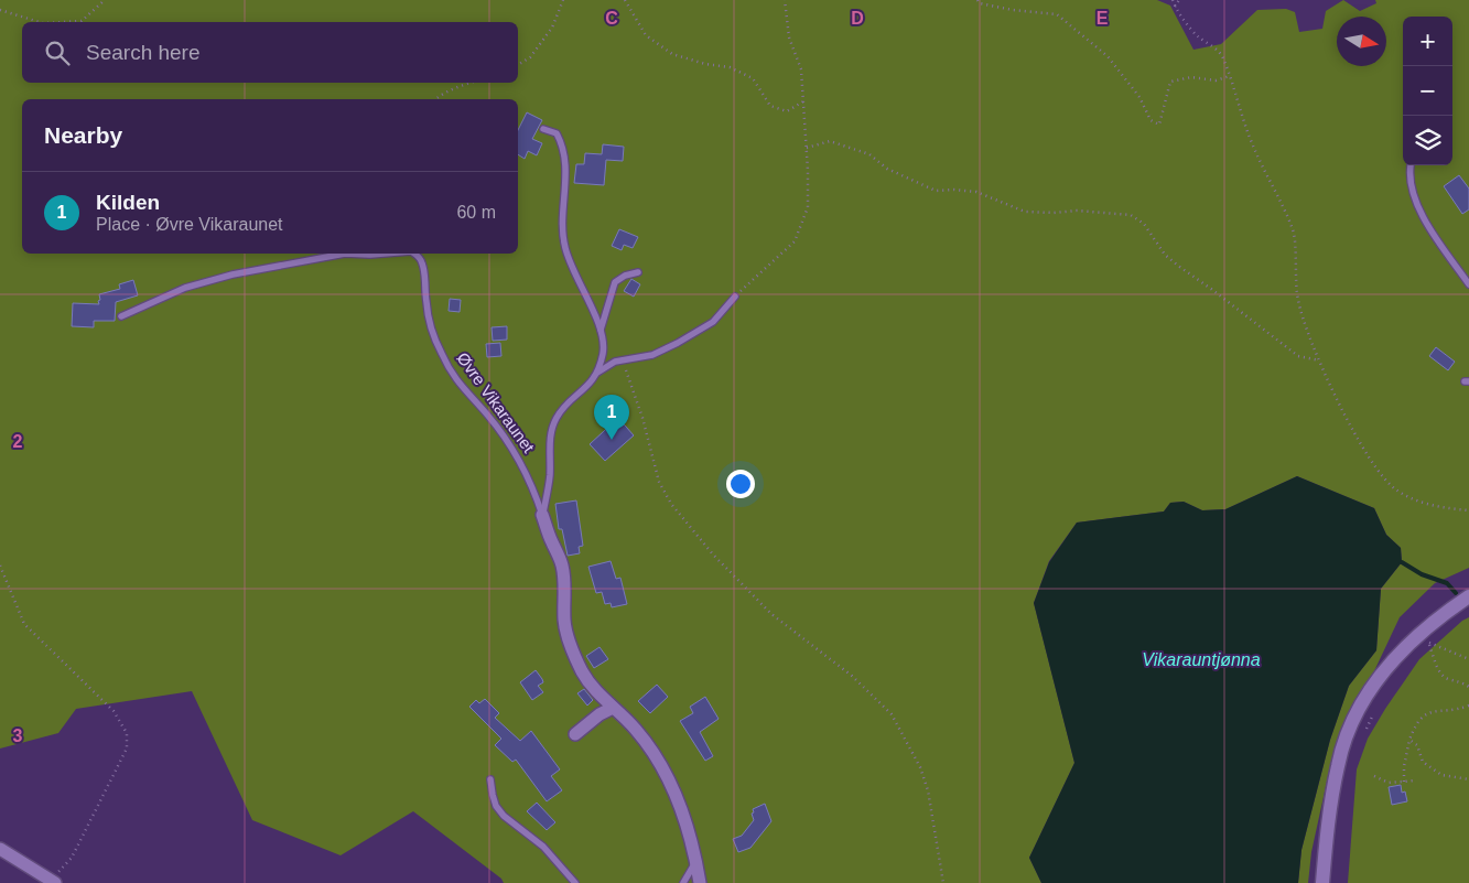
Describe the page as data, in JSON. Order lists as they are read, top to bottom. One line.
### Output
{"streets":{"street":["Øvre Vikaraunet"]},"water":["Vikarauntjønna"],"north":"right","page":{"map_buttons":["+","−"],"search":"Search here","heading":"Nearby","list":[{"mark":"1","name":"Kilden","note":"Place · Øvre Vikaraunet","value":"60 m"}],"pins":"1"},"grid":{"columns":["C","D","E"],"rows":["2","3"]}}
